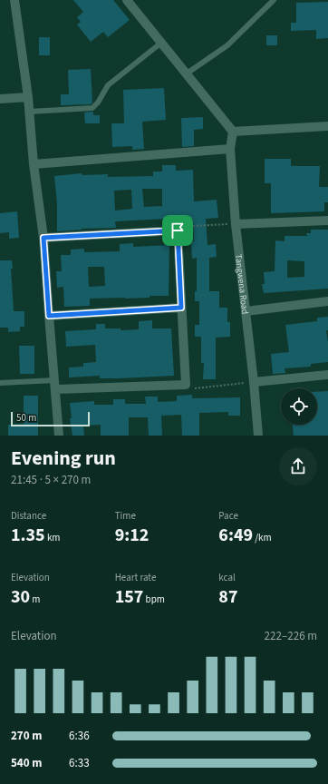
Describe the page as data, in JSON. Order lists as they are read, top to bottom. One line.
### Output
{"streets":{"street":["Tangwena Road"]},"scale_bar":"50 m","page":{"scale":"50 m","heading":["Evening run","21:45 · 5 × 270 m"],"stats":[["Distance","1.35 km"],["Time","9:12"],["Pace","6:49 /km"],["Elevation","30 m"],["Heart rate","157 bpm"],["kcal","87"]],"chart":["Elevation","222–226 m"],"list":[{"name":"270 m","note":"6:36"},{"name":"540 m","note":"6:33"}]}}
